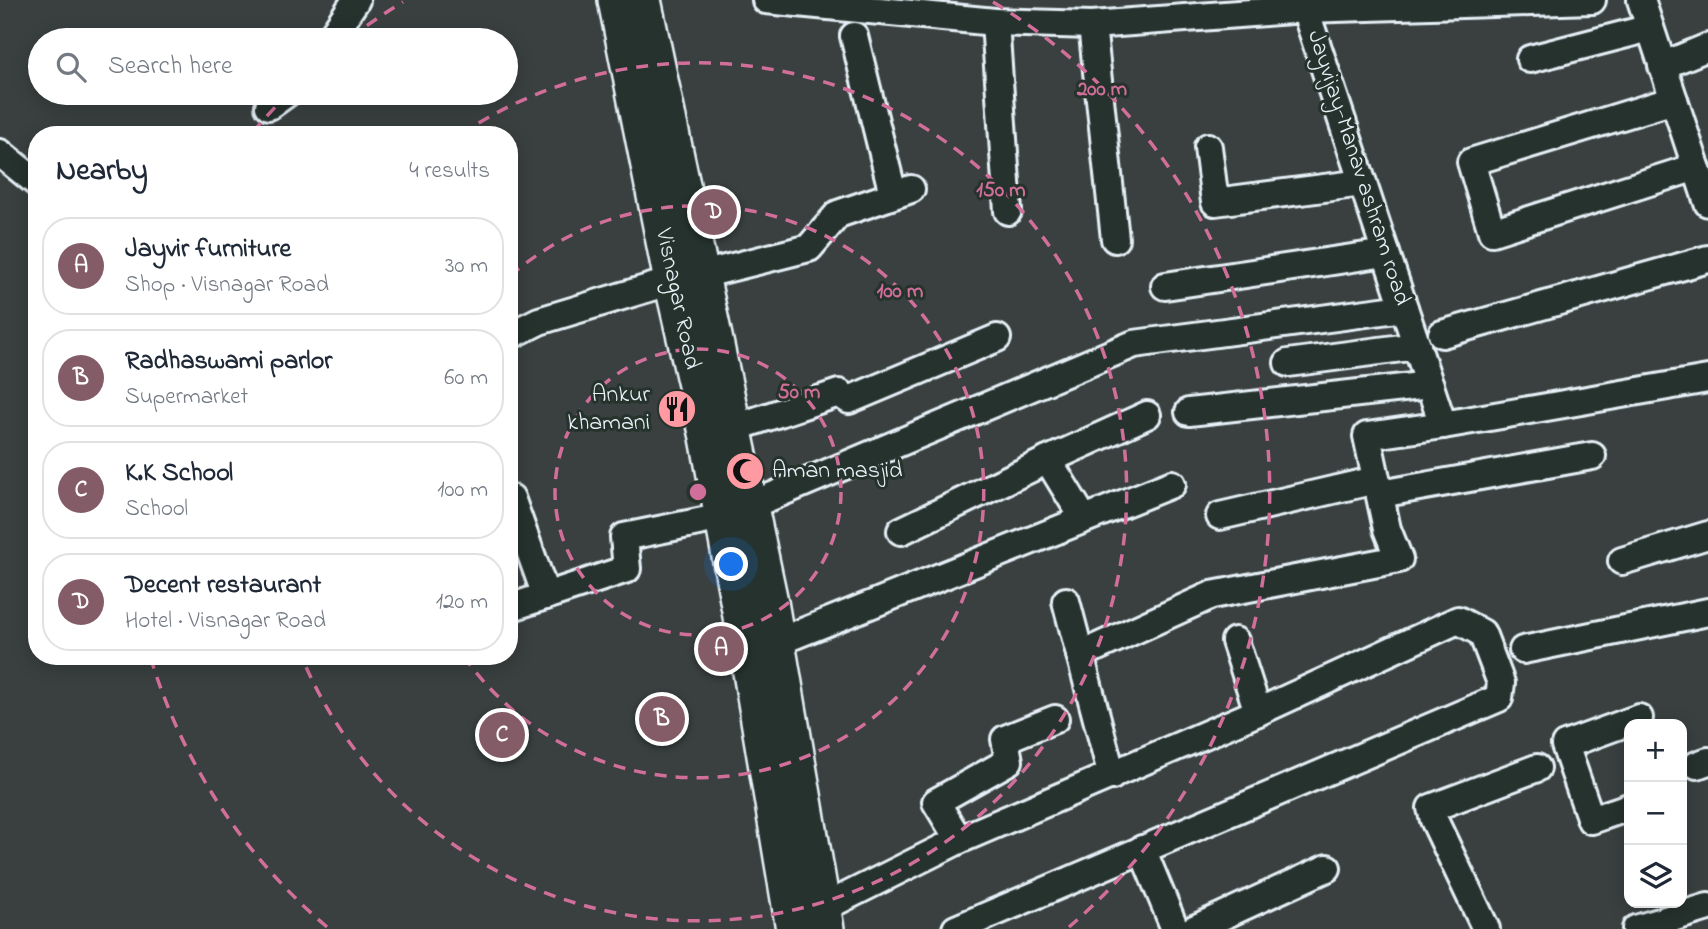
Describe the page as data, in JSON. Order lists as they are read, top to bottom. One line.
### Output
{"streets":{"main road":["Visnagar Road"],"street":["Jayvijay-Manav ashram road"]},"places":{"restaurant":["Ankur khamani"],"mosque":["Aman masjid"]},"page":{"search":"Search here","heading":["Nearby","4 results"],"pins":["D","A","B","C"],"list":[{"mark":"A","name":"Jayvir furniture","note":"Shop · Visnagar Road","value":"30 m"},{"mark":"B","name":"Radhaswami parlor","note":"Supermarket","value":"60 m"},{"mark":"C","name":"K.K School","note":"School","value":"100 m"},{"mark":"D","name":"Decent restaurant","note":"Hotel · Visnagar Road","value":"120 m"}],"map_buttons":["+","−"]},"rings":["200 m","150 m","100 m","50 m"]}
